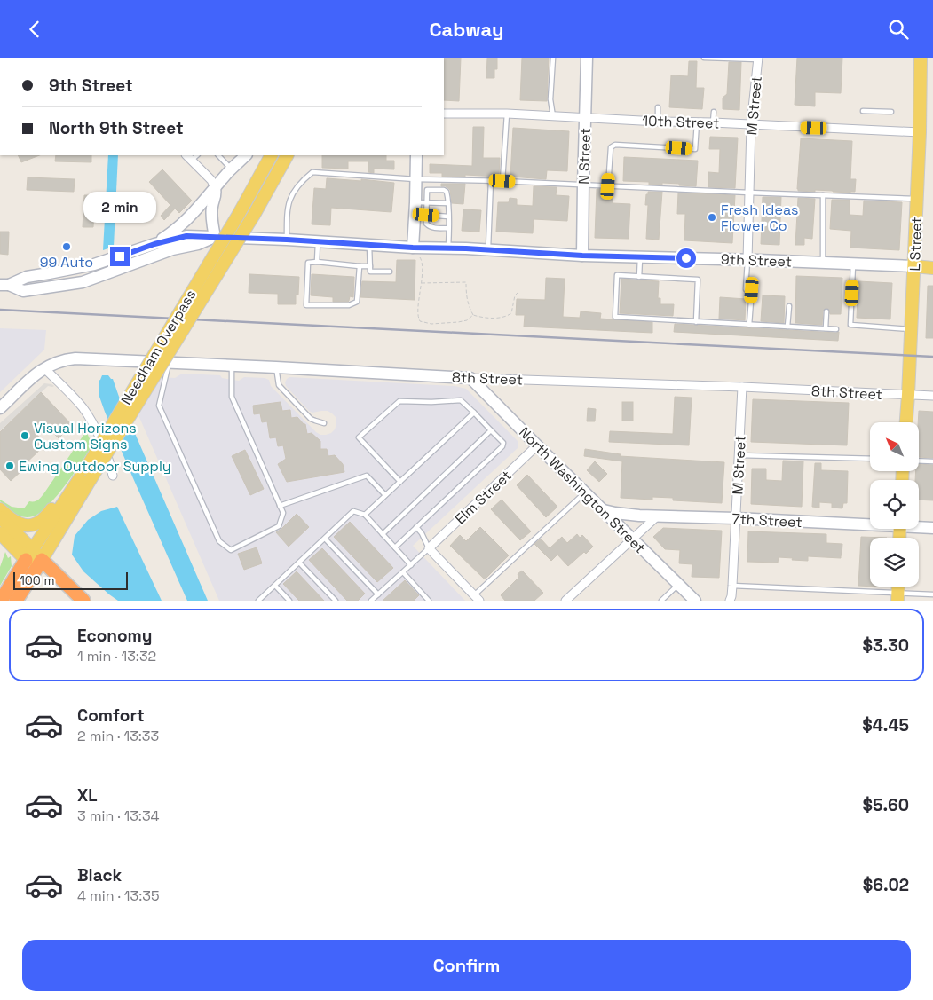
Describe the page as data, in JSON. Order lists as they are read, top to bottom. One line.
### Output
{"streets":{"main road":["L Street","9th Street","Needham Overpass"],"street":["M Street","10th Street","N Street","8th Street","North Washington Street","Elm Street","7th Street"]},"crossings":[["M Street","10th Street"],["M Street","9th Street"],["M Street","8th Street"],["M Street","7th Street"],["10th Street","N Street"],["10th Street","L Street"],["N Street","9th Street"],["L Street","9th Street"],["L Street","8th Street"],["8th Street","North Washington Street"],["North Washington Street","Elm Street"],["North Washington Street","7th Street"]],"places":["Fresh Ideas Flower Co","99 Auto","Visual Horizons Custom Signs","Ewing Outdoor Supply"],"scale_bar":"100 m","north":"top left","page":{"header":"Cabway","banner":["9th Street","North 9th Street"],"bubble":"2 min","scale":"100 m","list":[{"name":"Economy","note":"1 min · 13:32","value":"$3.30"},{"name":"Comfort","note":"2 min · 13:33","value":"$4.45"},{"name":"XL","note":"3 min · 13:34","value":"$5.60"},{"name":"Black","note":"4 min · 13:35","value":"$6.02"}],"buttons":"Confirm"}}
